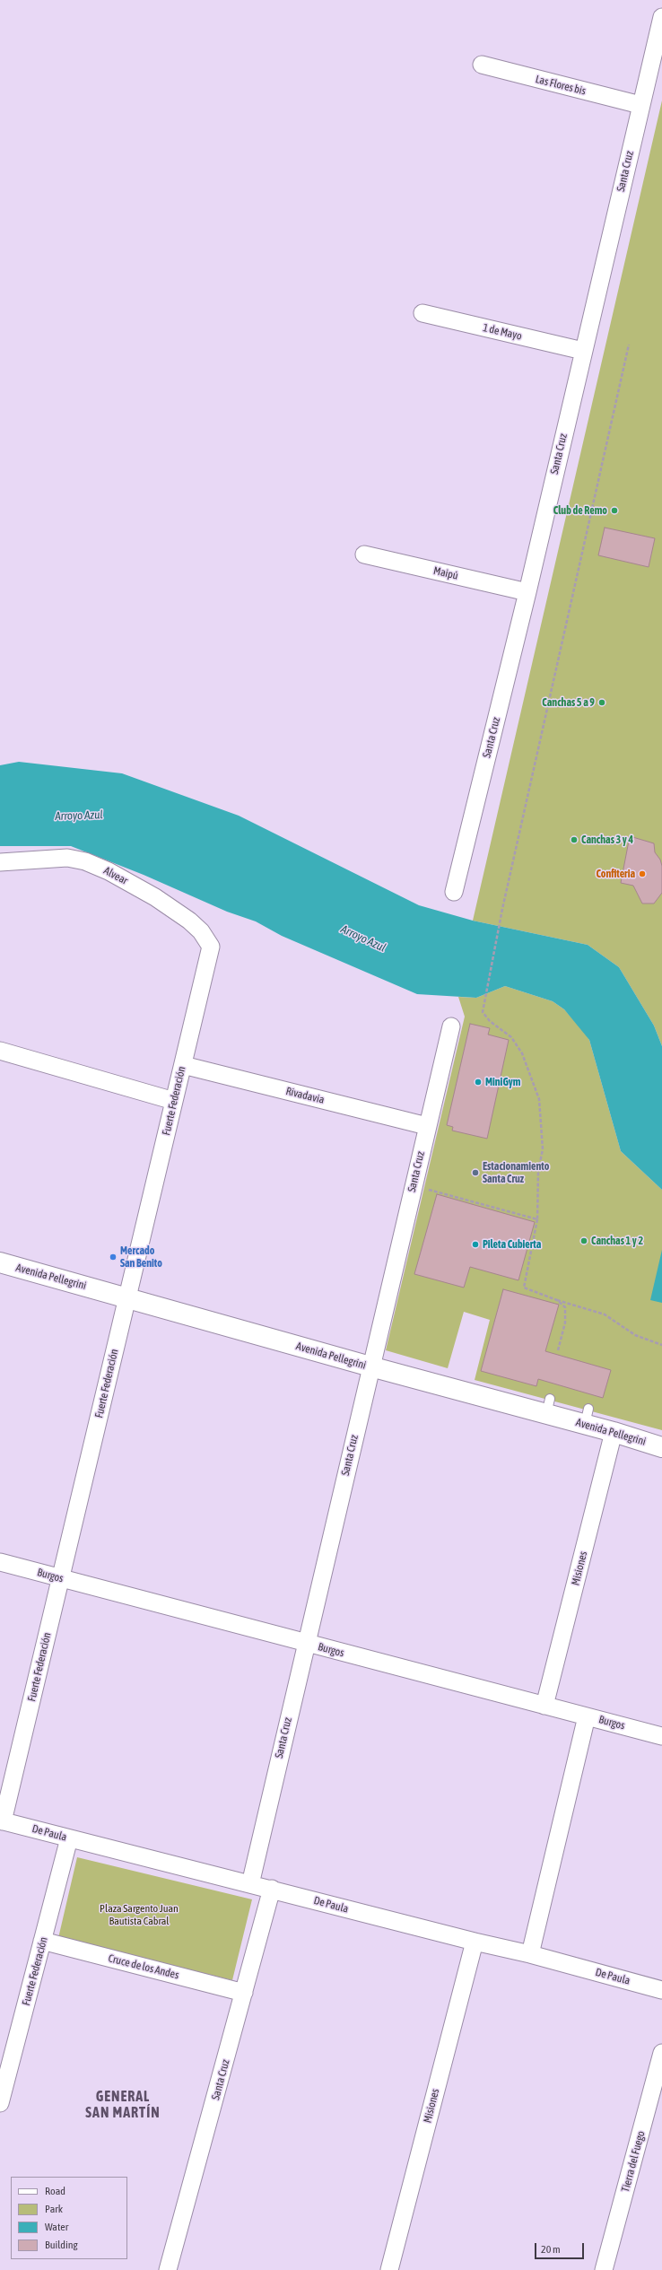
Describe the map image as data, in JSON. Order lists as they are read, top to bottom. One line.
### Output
{"streets":{"main road":["Avenida Pellegrini"],"street":["Las Flores bis","Santa Cruz","1 de Mayo","Maipú","Alvear","Rivadavia","Fuerte Federación","Misiones","Burgos","De Paula","Cruce de los Andes","Tierra del Fuego"]},"crossings":[["Las Flores bis","Santa Cruz"],["Santa Cruz","1 de Mayo"],["Santa Cruz","Maipú"],["Santa Cruz","Rivadavia"],["Santa Cruz","Avenida Pellegrini"],["Santa Cruz","Burgos"],["Santa Cruz","De Paula"],["Santa Cruz","Cruce de los Andes"],["Alvear","Fuerte Federación"],["Rivadavia","Fuerte Federación"],["Fuerte Federación","Avenida Pellegrini"],["Fuerte Federación","Burgos"],["Fuerte Federación","De Paula"],["Fuerte Federación","Cruce de los Andes"],["Avenida Pellegrini","Misiones"],["Misiones","Burgos"],["Misiones","De Paula"]],"districts":["GENERAL SAN MARTÍN"],"water":["Arroyo Azul"],"parks":["Plaza Sargento Juan Bautista Cabral"],"places":["Club de Remo","Canchas 5 a 9","Canchas 3 y 4","Confiteria","MiniGym","Estacionamiento Santa Cruz","Canchas 1 y 2","Pileta Cubierta","Mercado San Benito"],"legend":["Road","Park","Water","Building"],"scale_bar":"20 m"}
